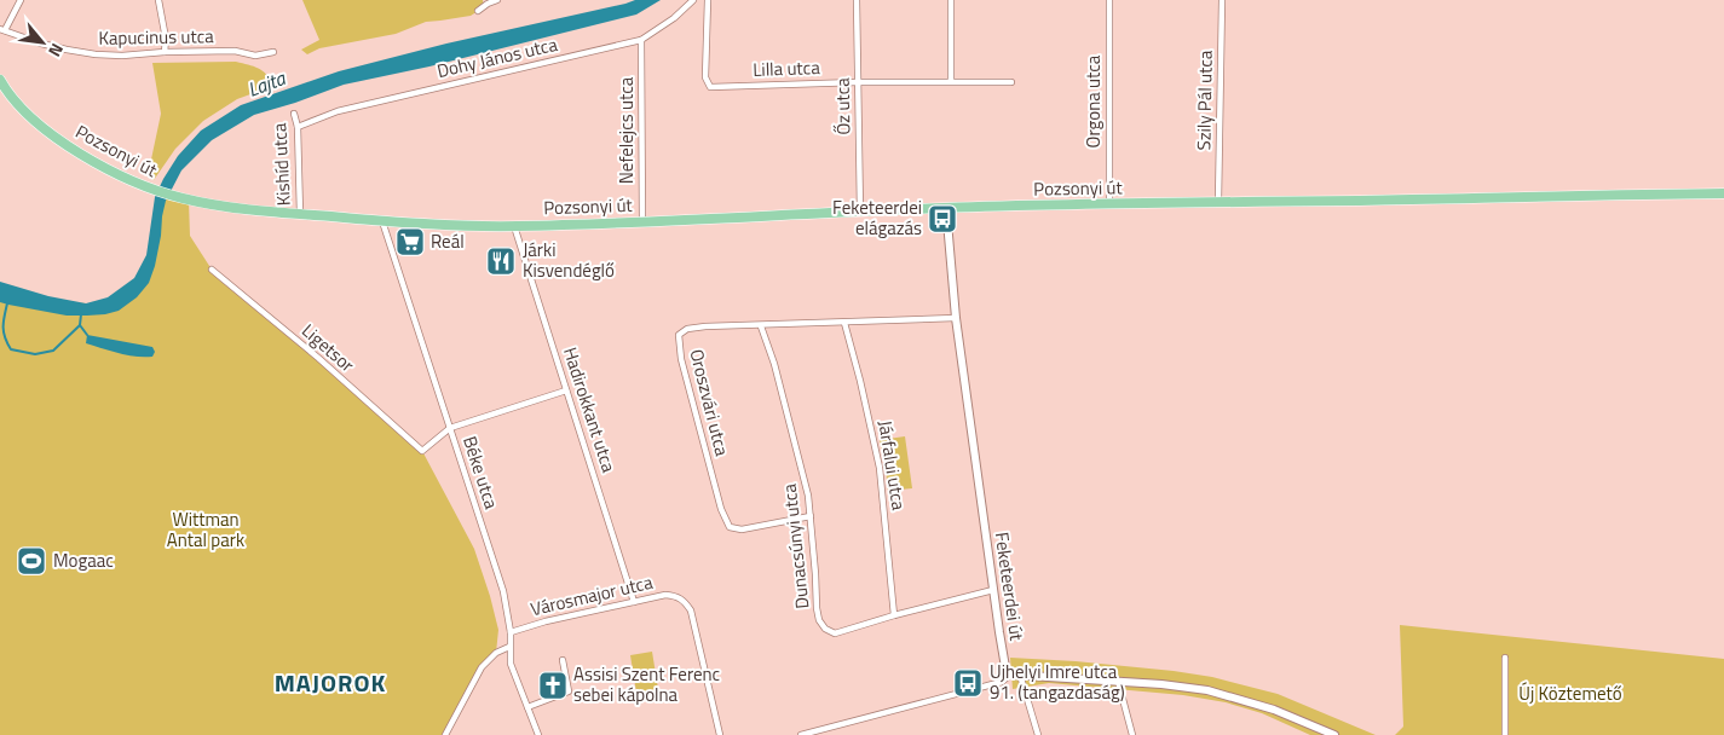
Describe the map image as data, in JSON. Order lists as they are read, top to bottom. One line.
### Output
{"streets":{"main road":["Pozsonyi út","Feketeerdei út"],"street":["Kapucinus utca","Dohy János utca","Lilla utca","Szily Pál utca","Orgona utca","Őz utca","Nefelejcs utca","Kishíd utca","Ligetsor","Oroszvári utca","Hadirokkant utca","Járfalui utca","Béke utca","Dunacsúnyi utca","Városmajor utca"]},"crossings":[["Dohy János utca","Nefelejcs utca"],["Dohy János utca","Kishíd utca"],["Lilla utca","Őz utca"],["Szily Pál utca","Pozsonyi út"],["Orgona utca","Pozsonyi út"],["Őz utca","Pozsonyi út"],["Nefelejcs utca","Pozsonyi út"],["Pozsonyi út","Kishíd utca"],["Pozsonyi út","Hadirokkant utca"],["Pozsonyi út","Béke utca"],["Pozsonyi út","Feketeerdei út"],["Ligetsor","Béke utca"],["Oroszvári utca","Járfalui utca"],["Oroszvári utca","Dunacsúnyi utca"],["Oroszvári utca","Feketeerdei út"],["Hadirokkant utca","Városmajor utca"],["Járfalui utca","Dunacsúnyi utca"],["Béke utca","Városmajor utca"],["Dunacsúnyi utca","Feketeerdei út"]],"districts":["MAJOROK"],"water":["Lajta"],"parks":["Wittman Antal park","Új Köztemető"],"places":{"bus stop":["Feketeerdei elágazás","Ujhelyi Imre utca 91. (tangazdaság)"],"supermarket":["Reál"],"restaurant":["Járki Kisvendéglő"],"sports":["Mogaac"],"church":["Assisi Szent Ferenc sebei kápolna"]},"north":"bottom right"}
